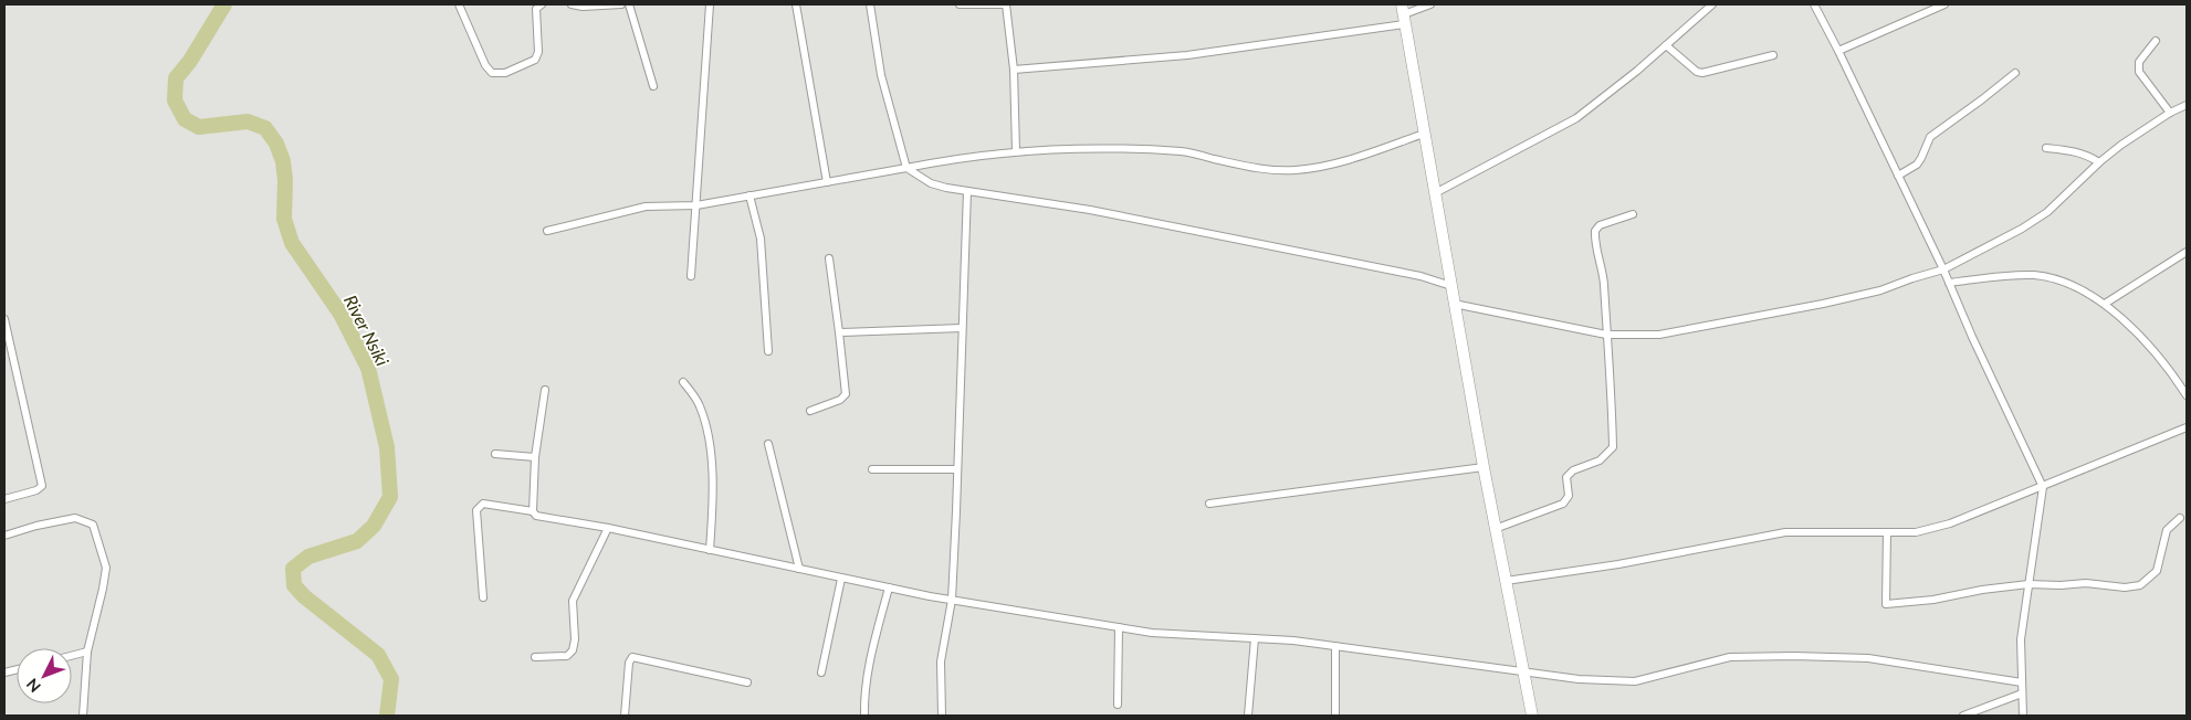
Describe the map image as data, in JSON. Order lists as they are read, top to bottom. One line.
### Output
{"water":["River Nsiki"],"north":"bottom left"}
